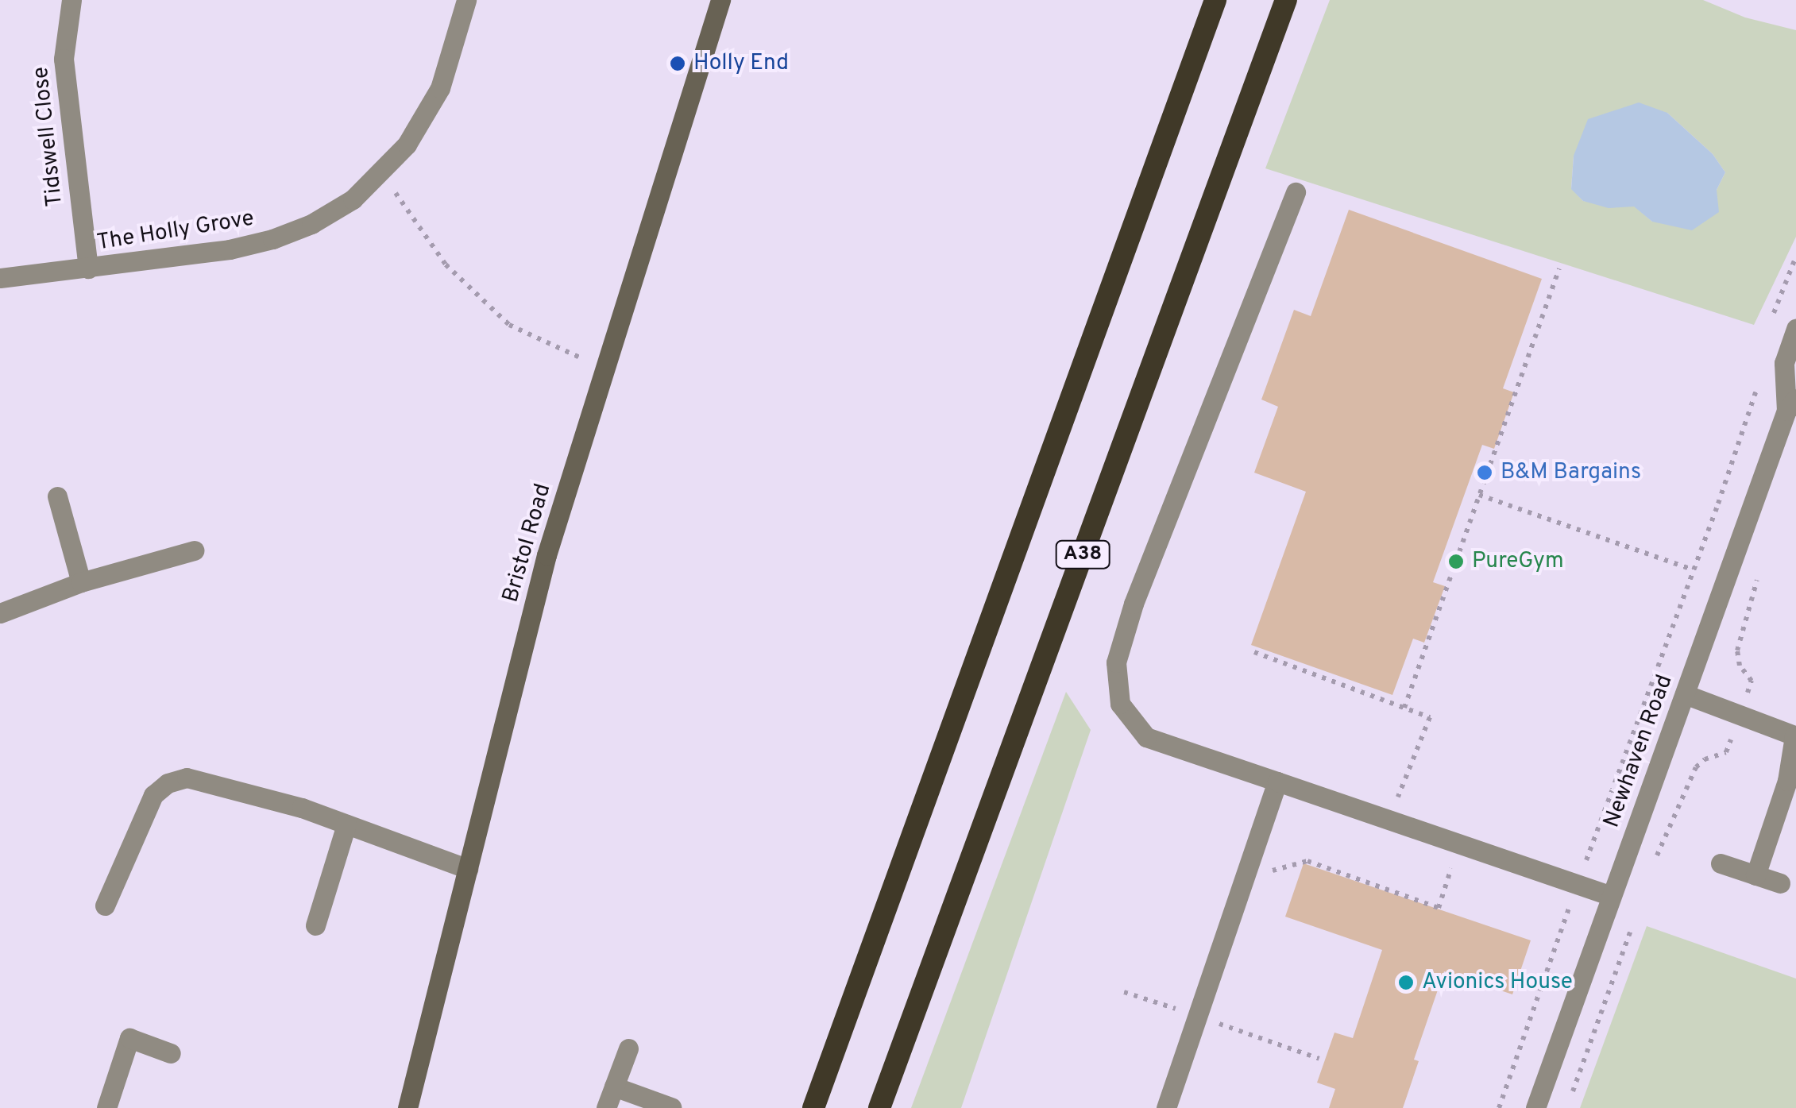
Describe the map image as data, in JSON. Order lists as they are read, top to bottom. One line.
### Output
{"streets":{"highway":["A38"],"main road":["Bristol Road"],"street":["Tidswell Close","The Holly Grove","Newhaven Road"]},"crossings":[["Tidswell Close","The Holly Grove"]],"places":["Holly End","B&M Bargains","PureGym","Avionics House"]}
